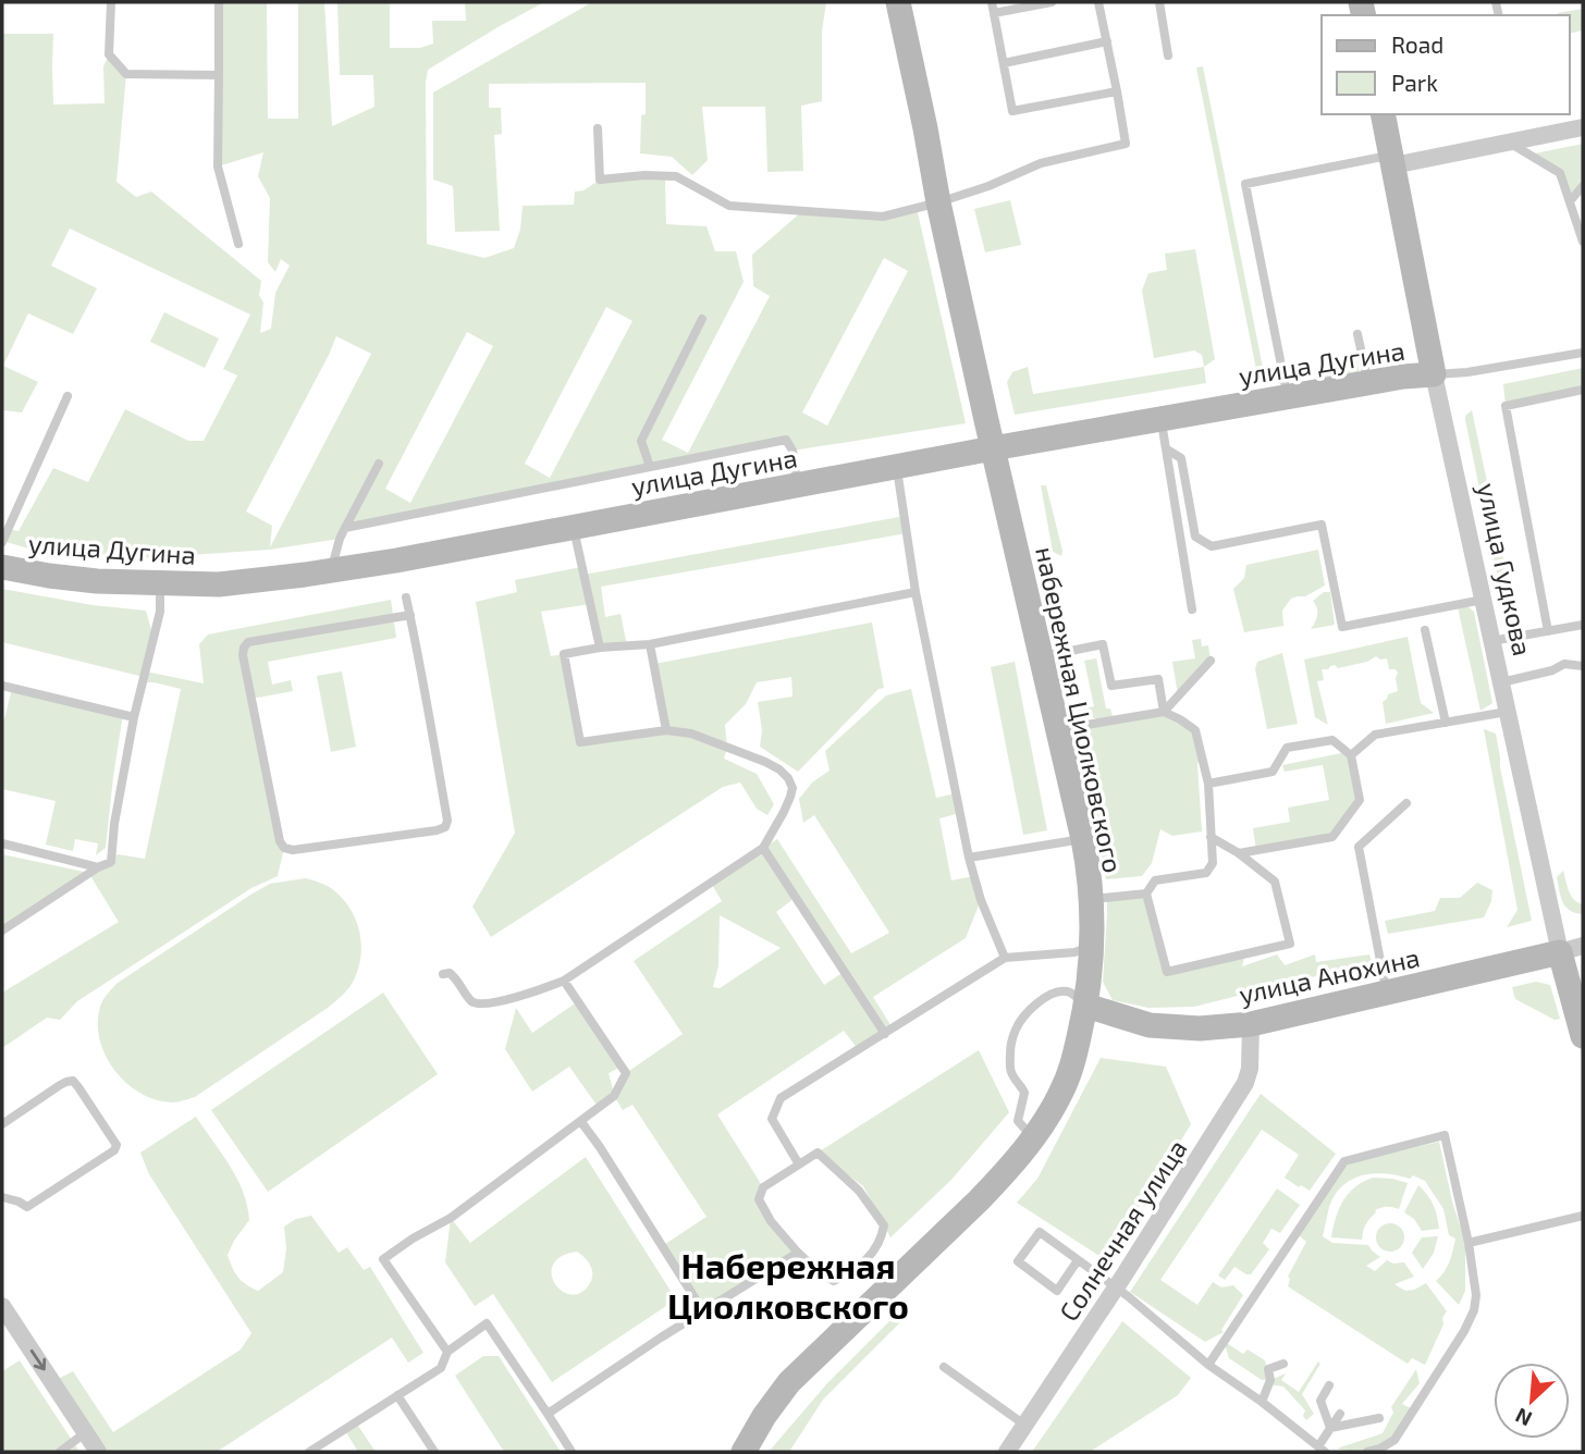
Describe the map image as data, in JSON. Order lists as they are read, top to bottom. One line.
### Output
{"streets":{"main road":["улица Дугина","улица Гудкова","набережная Циолковского","улица Анохина"],"street":["Солнечная улица"]},"crossings":[["улица Дугина","улица Гудкова"],["улица Дугина","набережная Циолковского"],["улица Гудкова","улица Анохина"],["набережная Циолковского","улица Анохина"],["улица Анохина","Солнечная улица"]],"districts":["Набережная Циолковского"],"legend":["Road","Park"],"north":"bottom left"}
